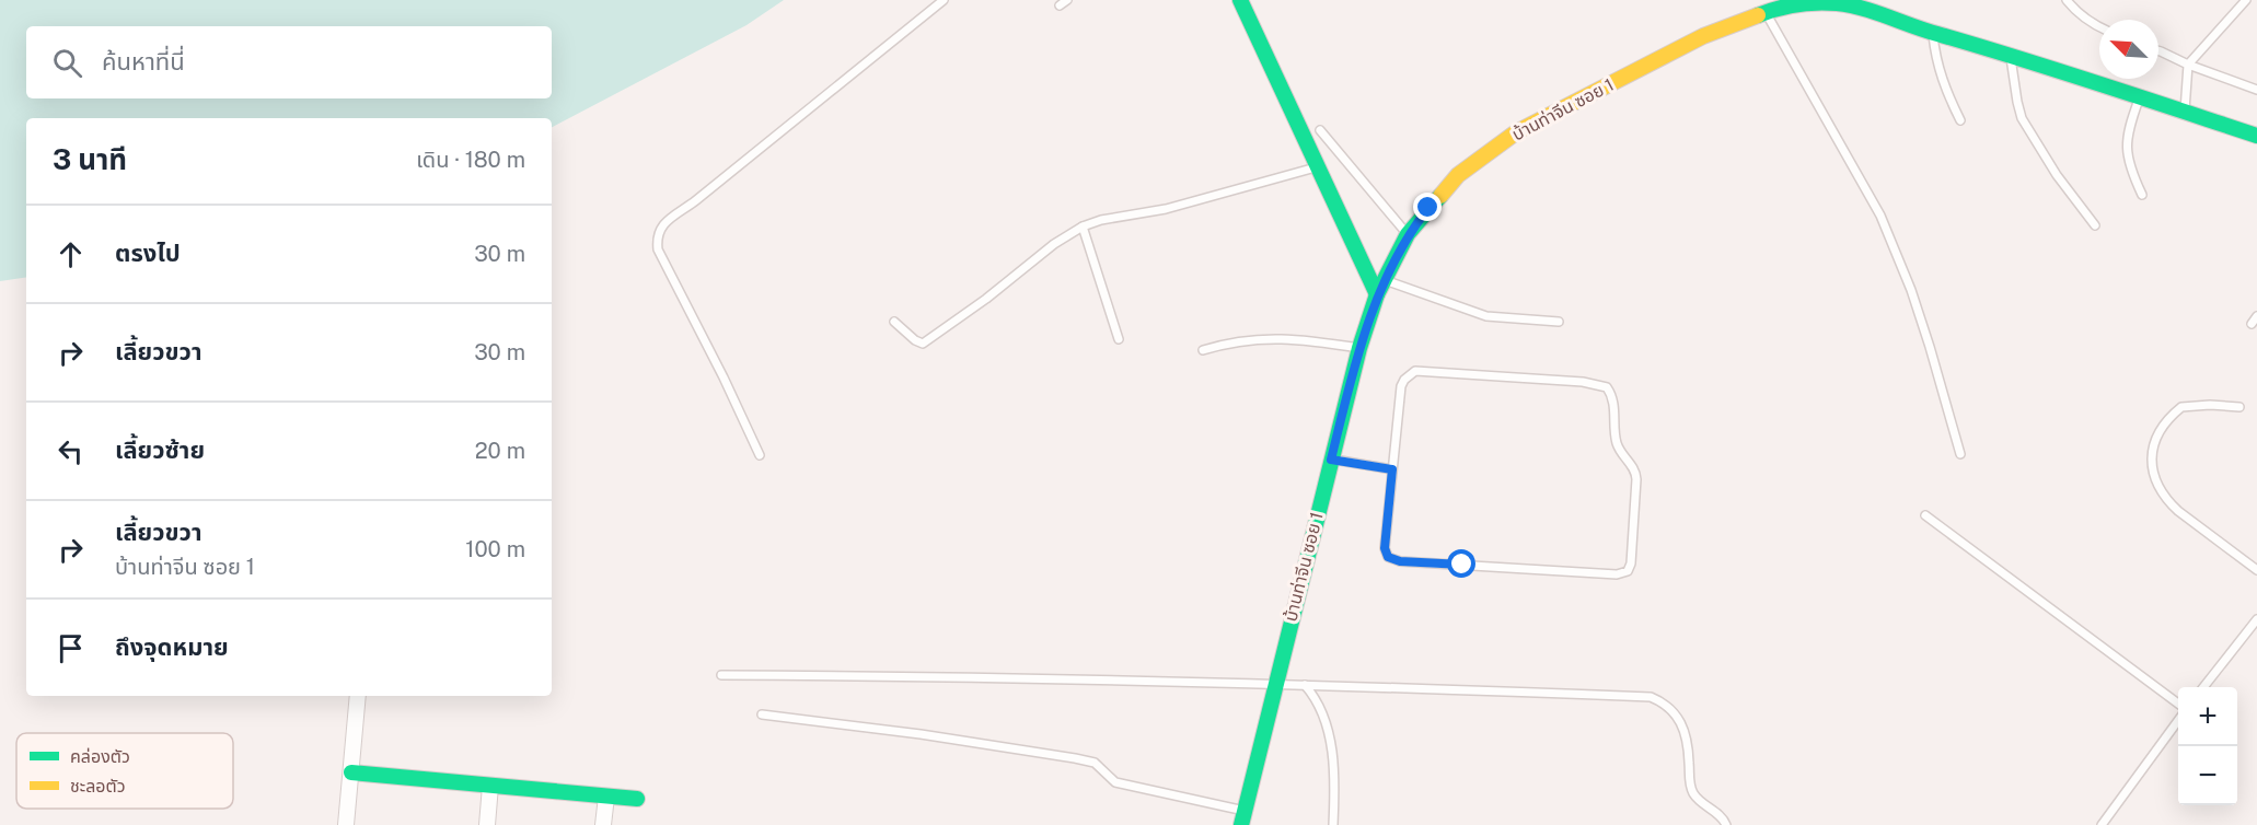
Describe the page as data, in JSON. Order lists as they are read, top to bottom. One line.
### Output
{"streets":{"street":["บ้านท่าจีน ซอย 1"]},"legend":["คล่องตัว","ชะลอตัว"],"north":"top left","page":{"search":"ค้นหาที่นี่","heading":["3 นาที","เดิน · 180 m"],"list":[["ตรงไป","30 m"],["เลี้ยวขวา","30 m"],["เลี้ยวซ้าย","20 m"],["เลี้ยวขวา","บ้านท่าจีน ซอย 1","100 m"],"ถึงจุดหมาย"],"map_buttons":["+","−"]}}
